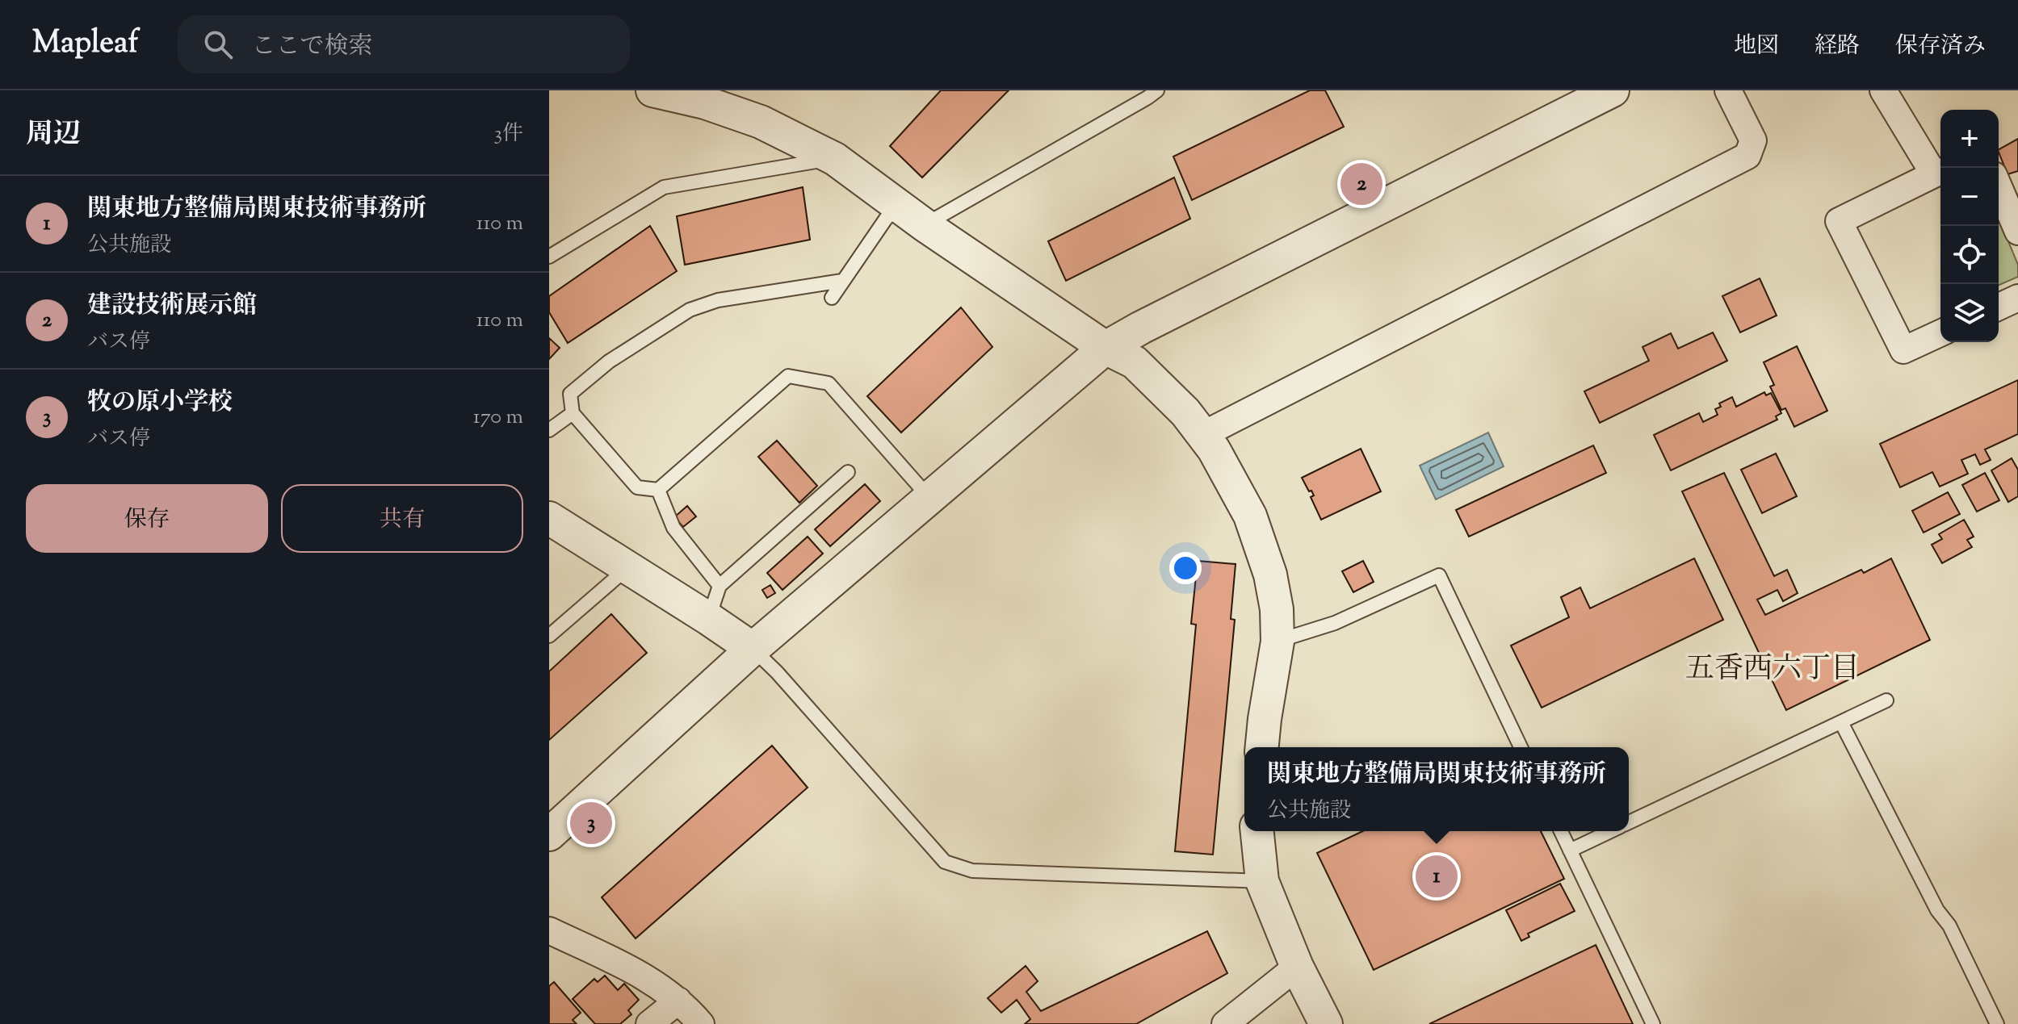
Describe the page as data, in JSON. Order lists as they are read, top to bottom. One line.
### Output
{"districts":["五香西六丁目"],"page":{"header":"Mapleaf","search":"ここで検索","nav":["地図","経路","保存済み"],"heading":["周辺","3件"],"map_buttons":["+","−"],"pins":["2","3","1"],"list":[{"mark":"1","name":"関東地方整備局関東技術事務所","note":"公共施設","value":"110 m"},{"mark":"2","name":"建設技術展示館","note":"バス停","value":"110 m"},{"mark":"3","name":"牧の原小学校","note":"バス停","value":"170 m"}],"buttons":["保存","共有"],"popup":["関東地方整備局関東技術事務所","公共施設"]}}
